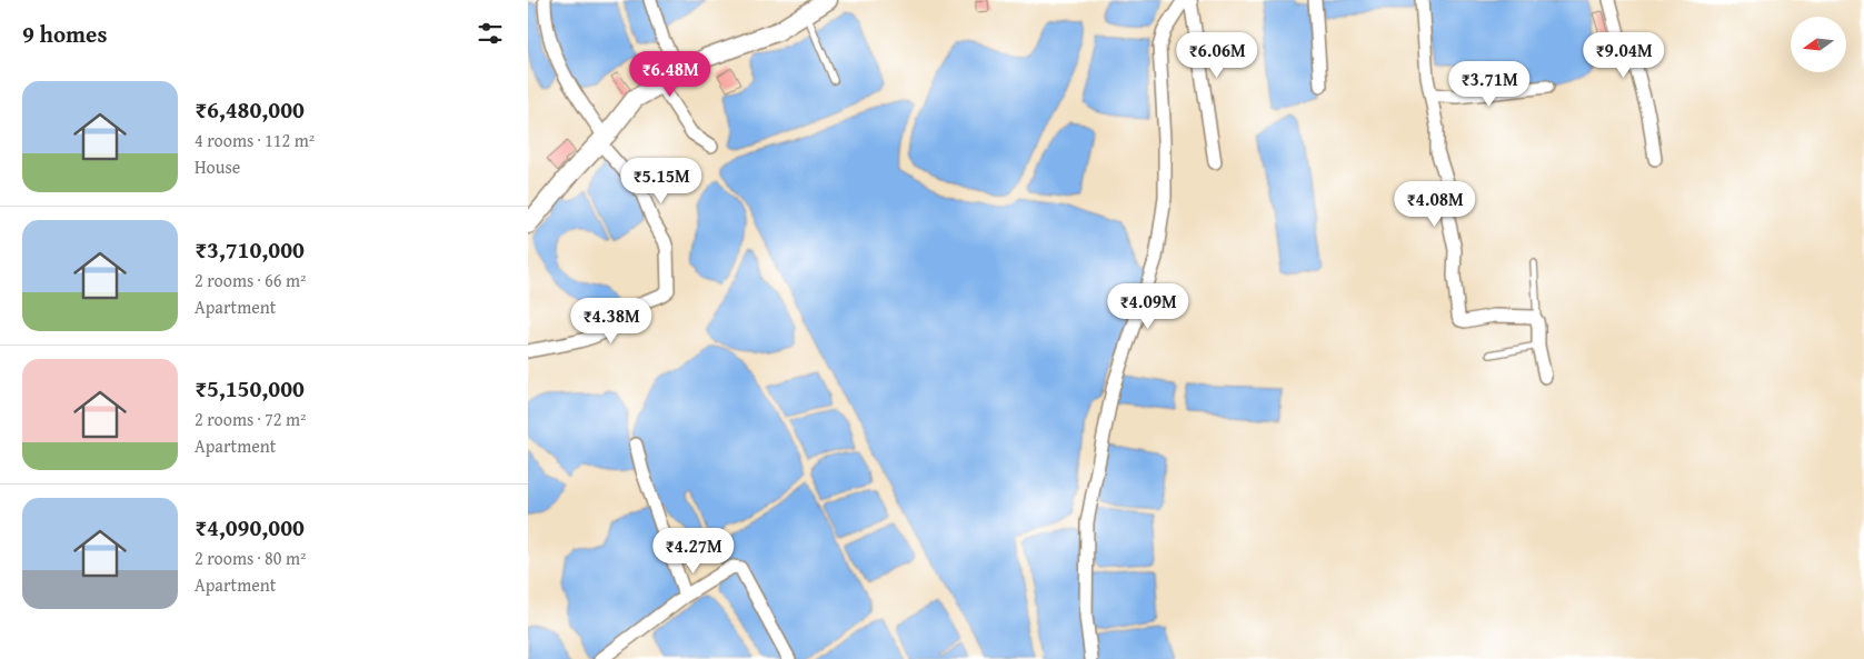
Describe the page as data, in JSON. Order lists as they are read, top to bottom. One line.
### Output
{"north":"left","page":{"heading":"9 homes","price":["₹6.06M","₹9.04M","₹6.48M","₹3.71M","₹5.15M","₹4.08M","₹4.09M","₹4.38M","₹4.27M"],"list":[{"name":"₹6,480,000","note":"4 rooms · 112 m² · House"},{"name":"₹3,710,000","note":"2 rooms · 66 m² · Apartment"},{"name":"₹5,150,000","note":"2 rooms · 72 m² · Apartment"},{"name":"₹4,090,000","note":"2 rooms · 80 m² · Apartment"}]}}
